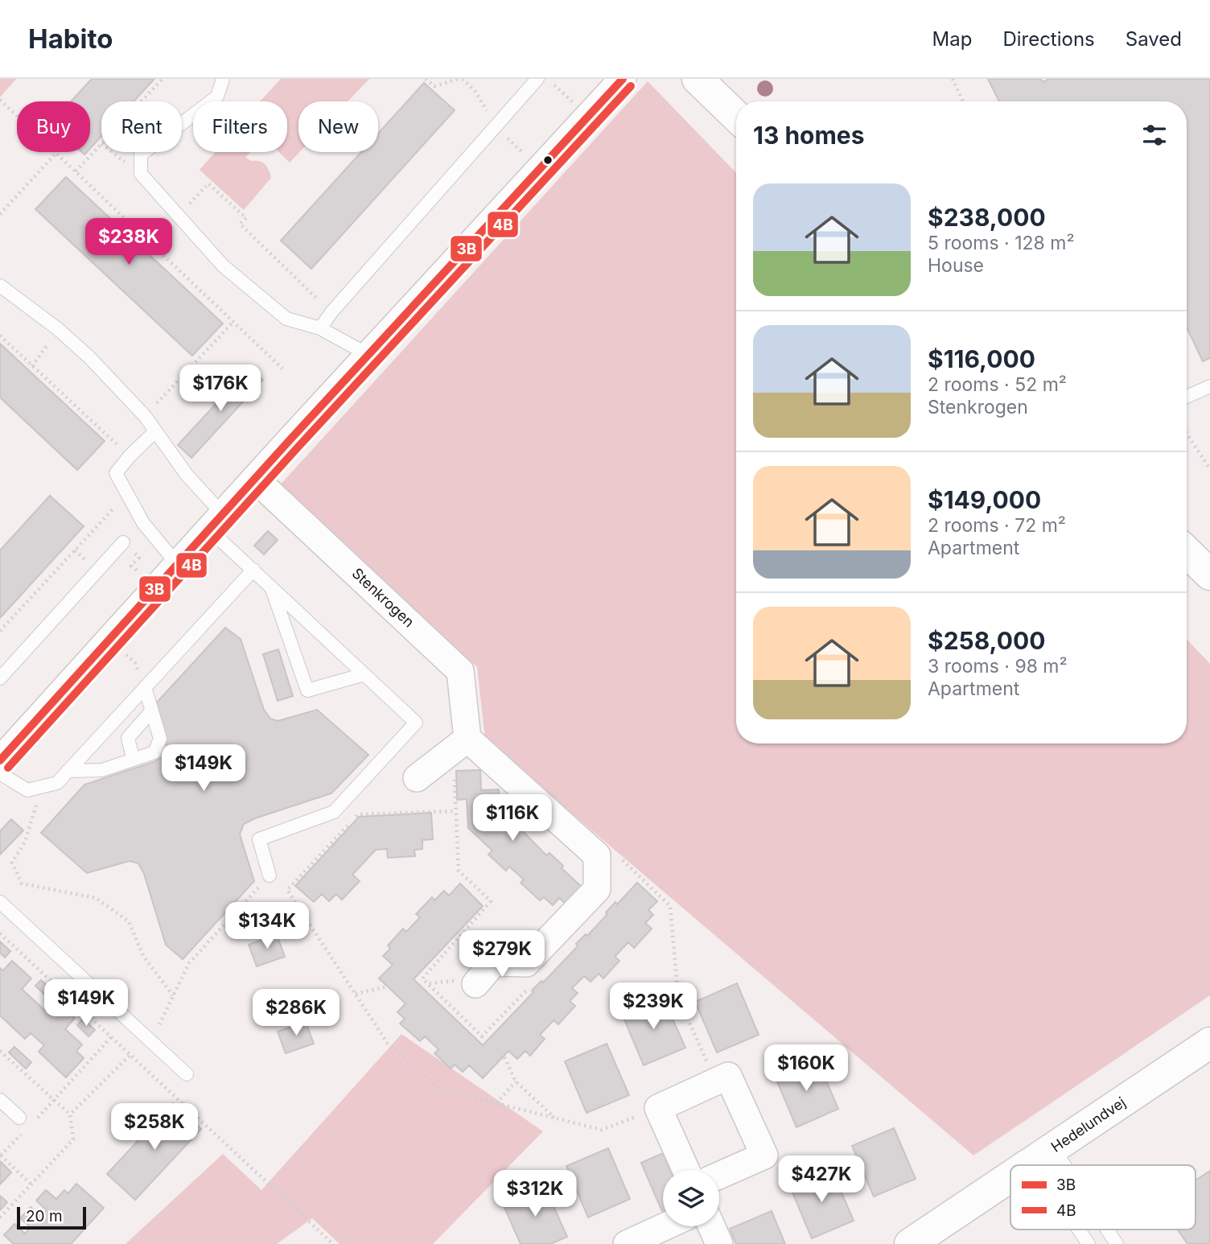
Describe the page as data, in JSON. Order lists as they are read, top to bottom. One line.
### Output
{"streets":{"street":["Stenkrogen","Hedelundvej"]},"lines":["transit line 3B","transit line 4B"],"legend":["3B","4B"],"scale_bar":"20 m","page":{"header":"Habito","nav":["Map","Directions","Saved"],"chip":["Buy","Rent","Filters","New"],"heading":"13 homes","list":[{"name":"$238,000","note":"5 rooms · 128 m² · House"},{"name":"$116,000","note":"2 rooms · 52 m² · Stenkrogen"},{"name":"$149,000","note":"2 rooms · 72 m² · Apartment"},{"name":"$258,000","note":"3 rooms · 98 m² · Apartment"}],"price":["$238K","$176K","$149K","$116K","$134K","$279K","$149K","$239K","$286K","$160K","$258K","$427K","$312K"],"scale":"20 m"}}
